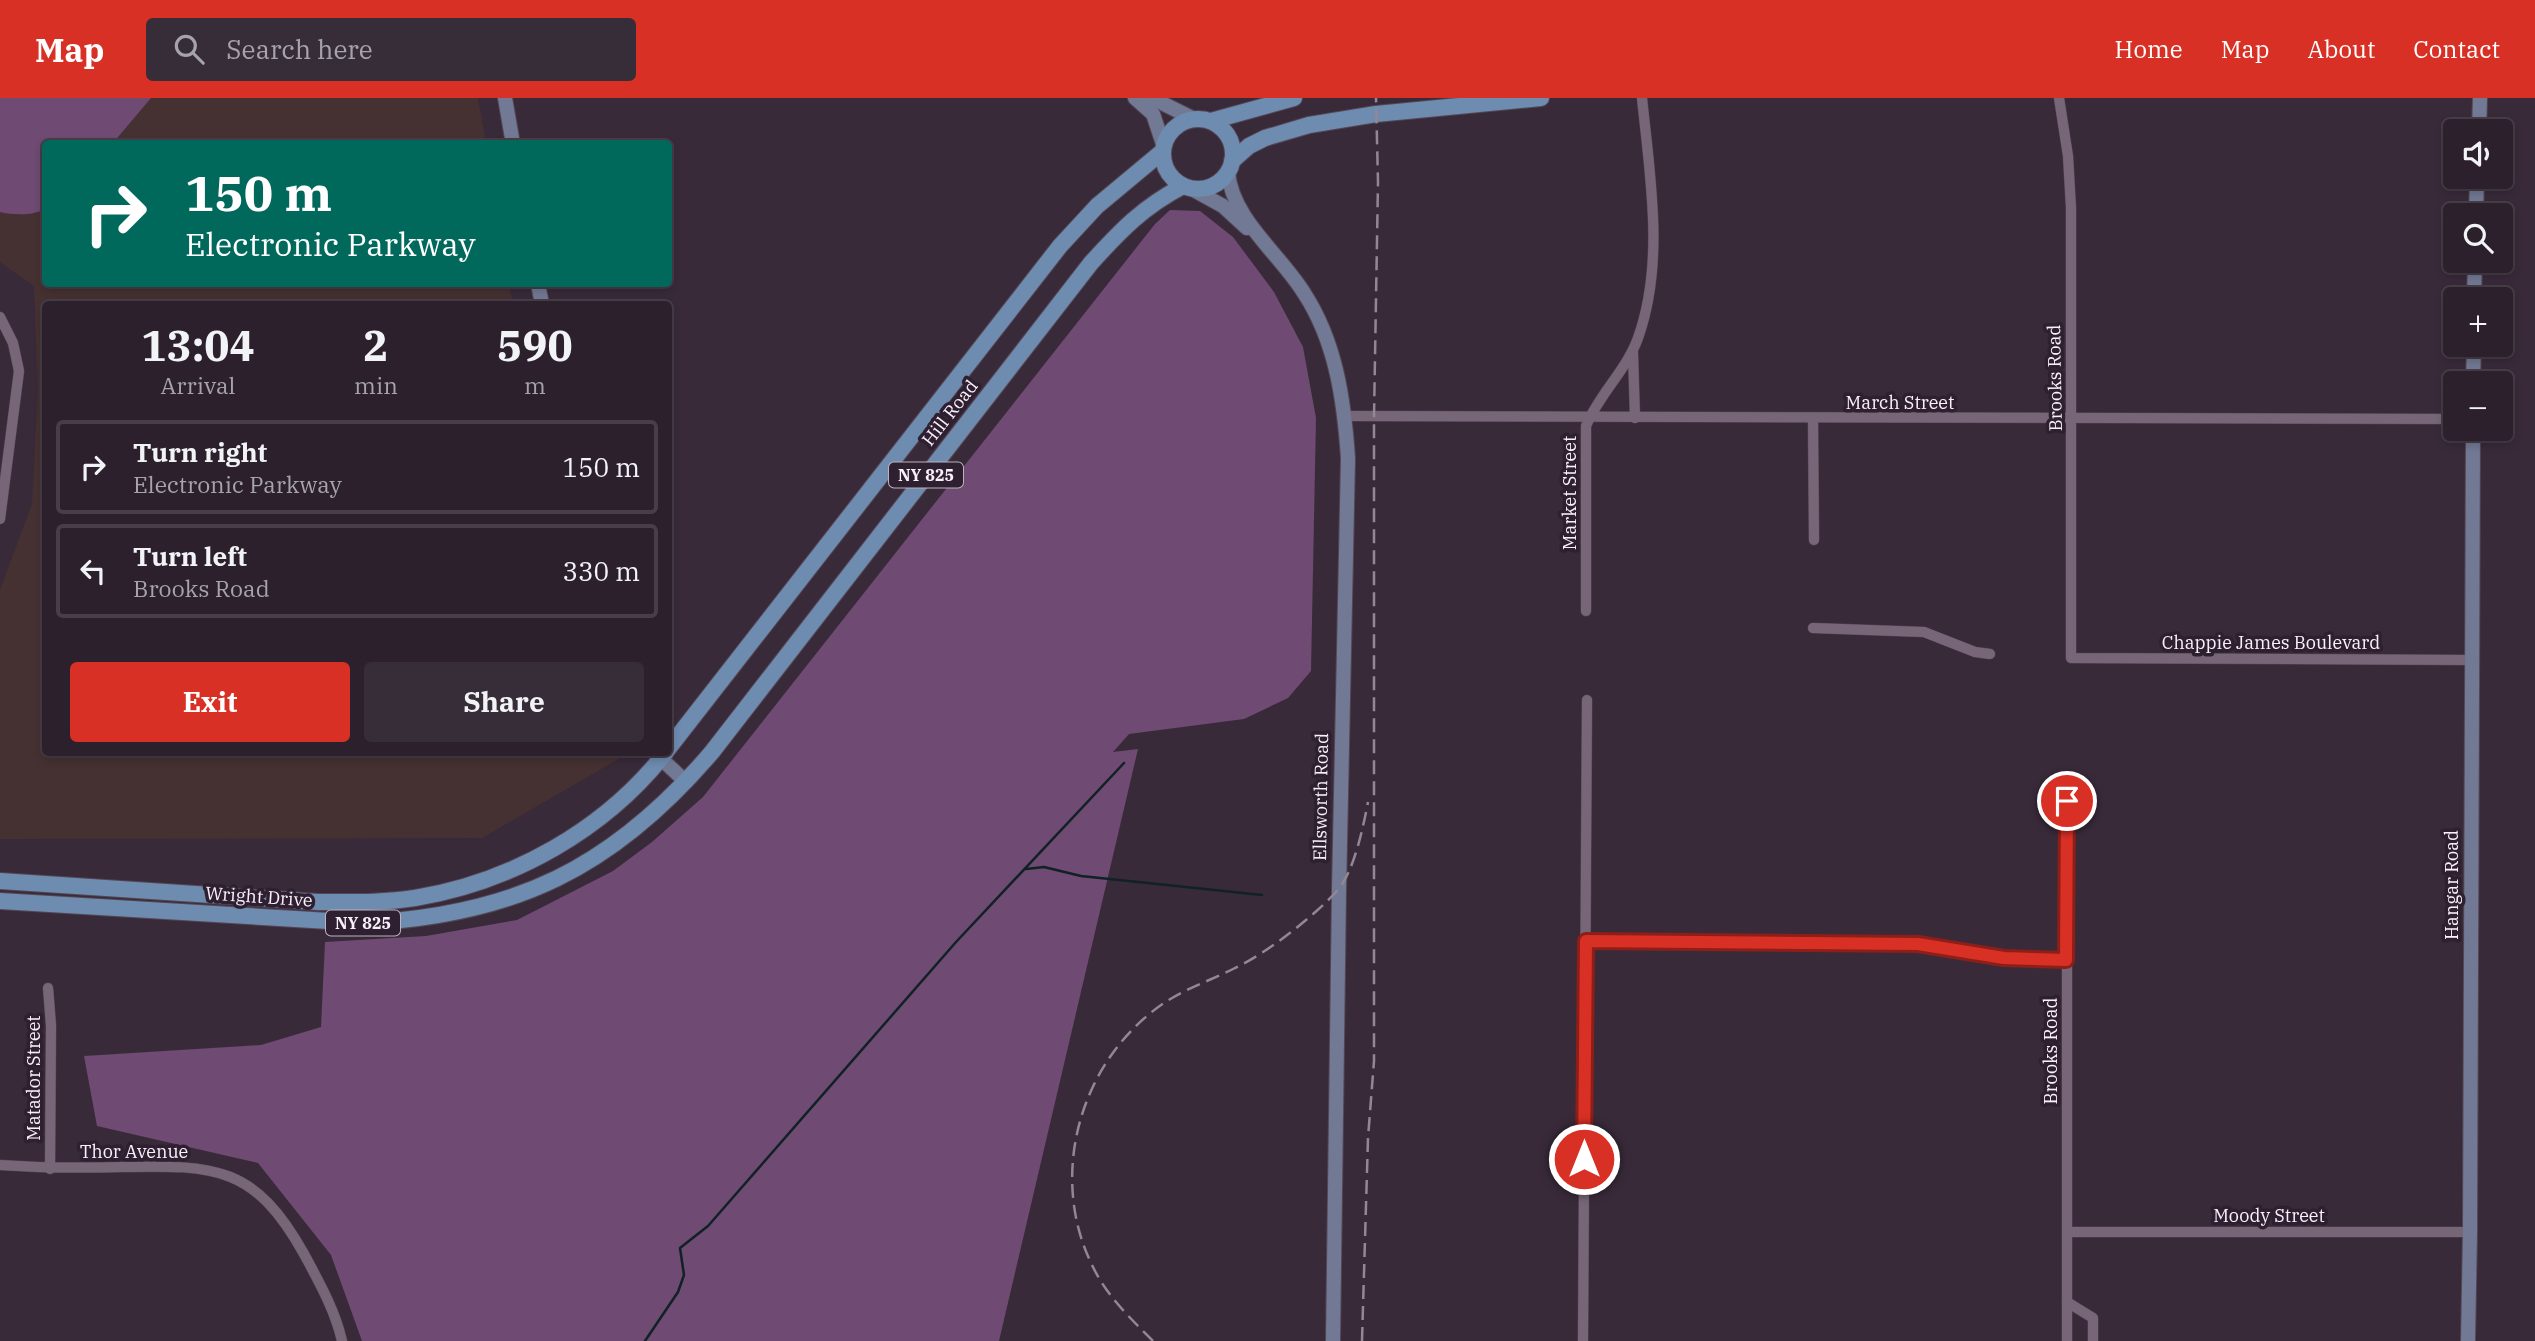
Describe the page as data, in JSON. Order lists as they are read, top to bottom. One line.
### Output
{"streets":{"main road":["Hill Road","NY 825","Wright Drive"],"street":["Brooks Road","March Street","Market Street","Chappie James Boulevard","Ellsworth Road","Hangar Road","Matador Street","Thor Avenue","Moody Street"]},"crossings":[["Brooks Road","March Street"],["Brooks Road","Chappie James Boulevard"],["Brooks Road","Moody Street"],["March Street","Market Street"],["March Street","Ellsworth Road"],["Hill Road","NY 825"],["Hill Road","Ellsworth Road"],["Hill Road","Wright Drive"],["NY 825","Ellsworth Road"],["Chappie James Boulevard","Hangar Road"],["Hangar Road","Moody Street"],["Matador Street","Thor Avenue"]],"page":{"header":"Map","search":"Search here","nav":["Home","Map","About","Contact"],"map_buttons":["+","−"],"turn":["150 m","Electronic Parkway"],"eta":["13:04","Arrival","2","min","590","m"],"list":[{"name":"Turn right","note":"Electronic Parkway","value":"150 m"},{"name":"Turn left","note":"Brooks Road","value":"330 m"}],"buttons":["Exit","Share"]}}
